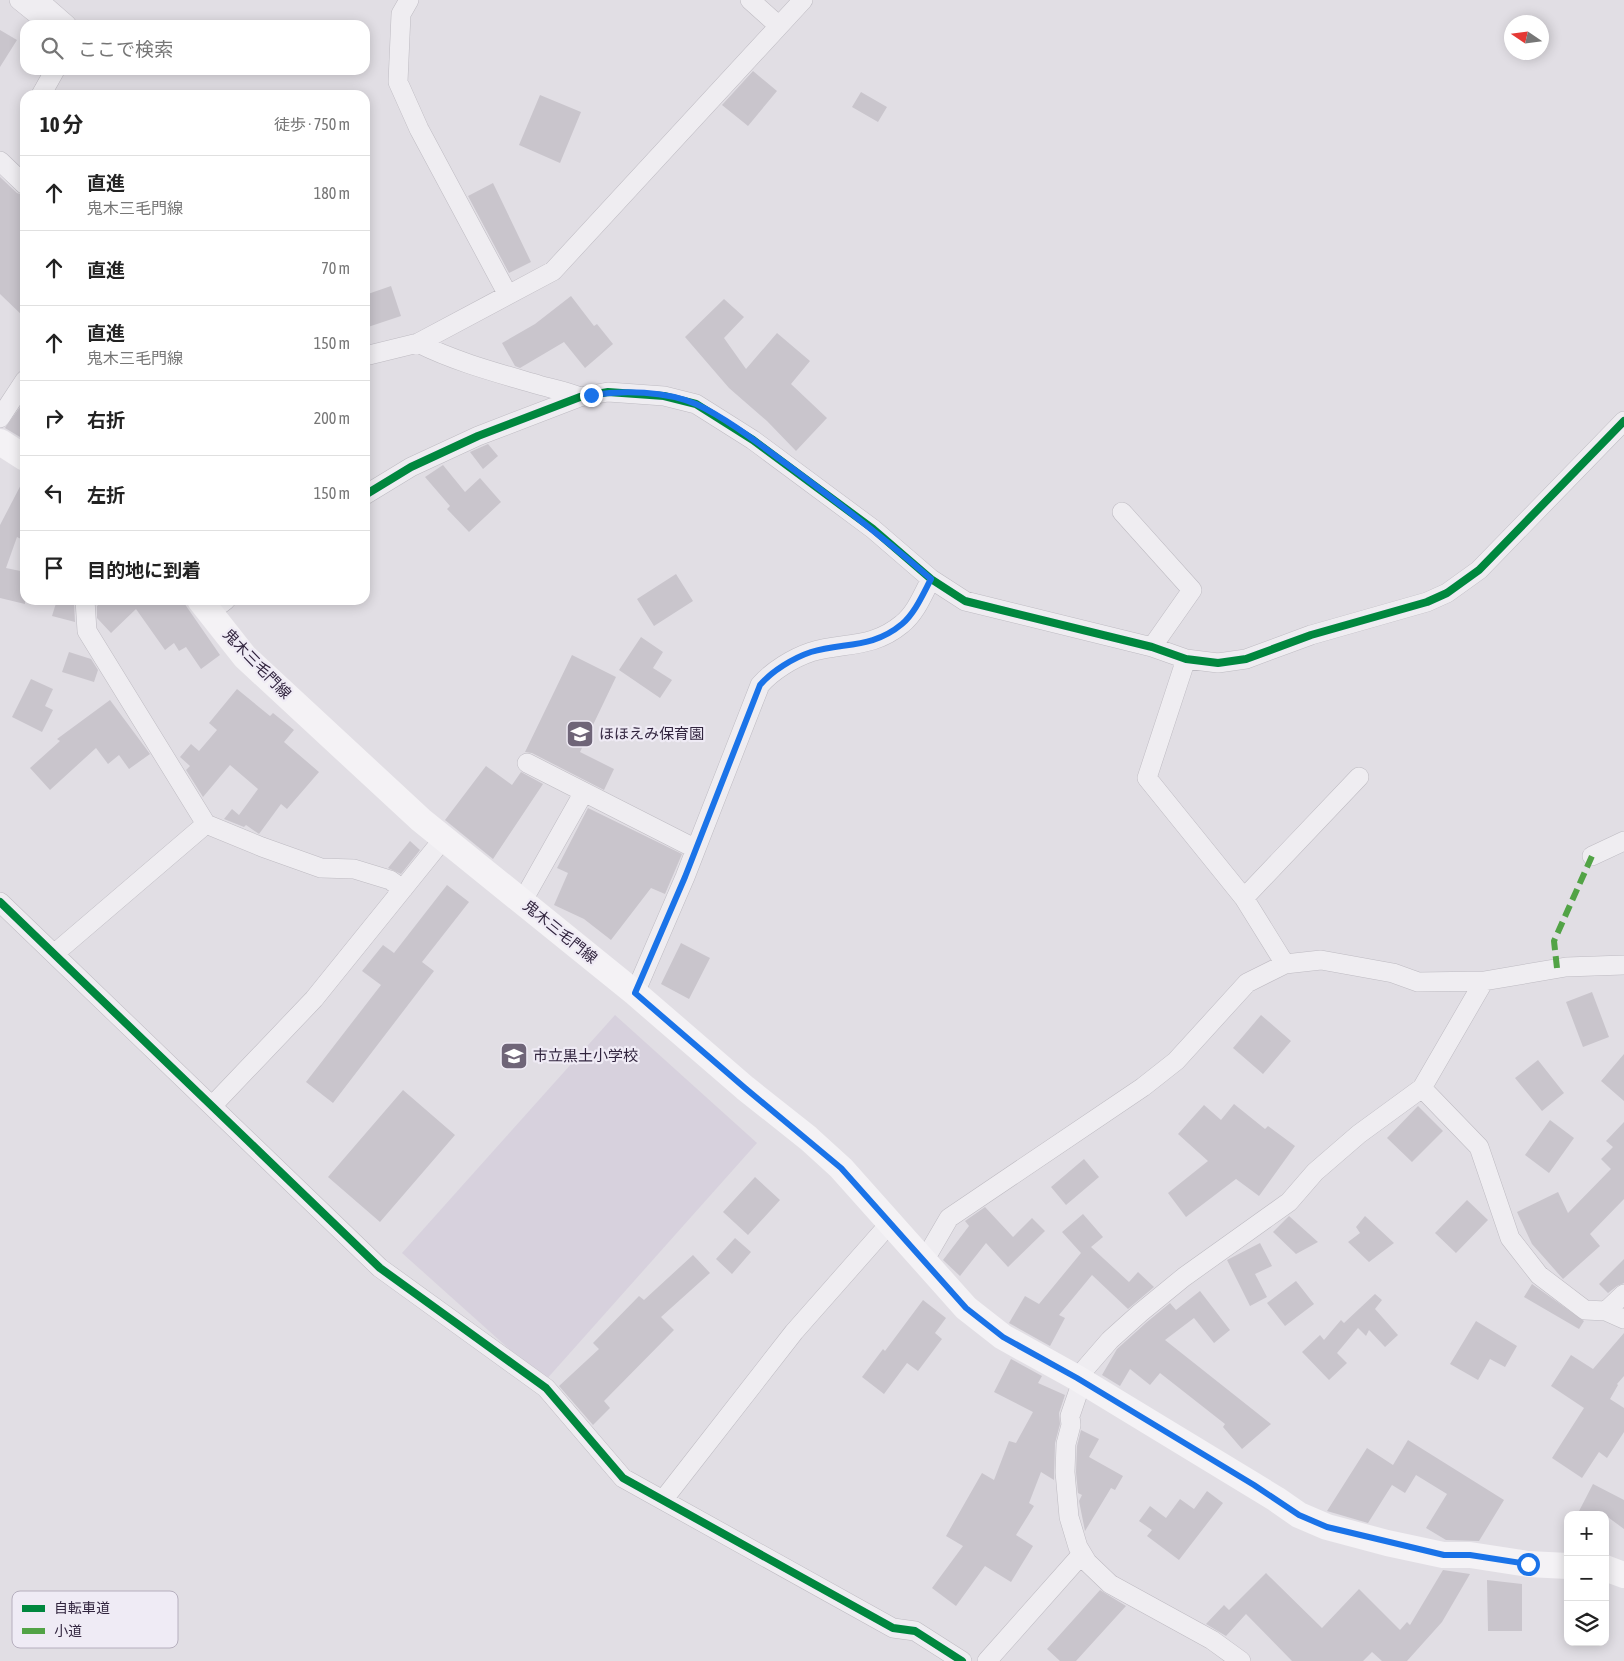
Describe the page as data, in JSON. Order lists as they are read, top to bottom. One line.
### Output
{"streets":{"main road":["鬼木三毛門線"]},"places":{"school or university":["ほほえみ保育園","市立黒土小学校"]},"legend":["自転車道","小道"],"north":"left","page":{"search":"ここで検索","heading":["10 分","徒歩 · 750 m"],"list":[["直進","鬼木三毛門線","180 m"],["直進","70 m"],["直進","鬼木三毛門線","150 m"],["右折","200 m"],["左折","150 m"],"目的地に到着"],"map_buttons":["+","−"]}}
